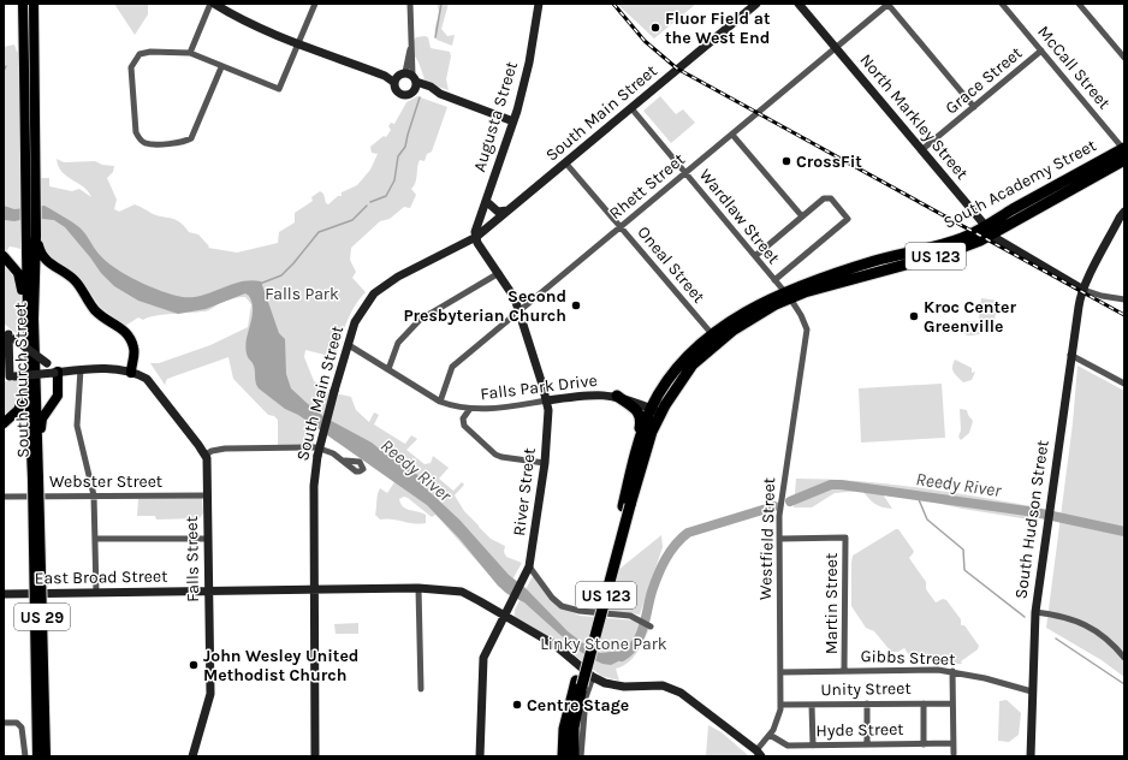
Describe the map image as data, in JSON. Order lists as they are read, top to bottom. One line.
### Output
{"streets":{"highway":["South Academy Street","US 123"],"main road":["South Church Street","US 29"],"street":["McCall Street","Grace Street","South Main Street","Augusta Street","North Markley Street","Rhett Street","Wardlaw Street","Oneal Street","Falls Park Drive","Webster Street","River Street","South Hudson Street","Westfield Street","Falls Street","East Broad Street","Martin Street","Gibbs Street","Unity Street","Hyde Street"]},"crossings":[["McCall Street","Grace Street"],["McCall Street","South Academy Street"],["Grace Street","North Markley Street"],["South Main Street","Augusta Street"],["South Main Street","Wardlaw Street"],["South Main Street","Oneal Street"],["South Main Street","Falls Park Drive"],["South Main Street","River Street"],["South Main Street","East Broad Street"],["Augusta Street","River Street"],["North Markley Street","South Academy Street"],["North Markley Street","Rhett Street"],["North Markley Street","South Hudson Street"],["South Academy Street","Wardlaw Street"],["South Academy Street","Oneal Street"],["South Academy Street","Falls Park Drive"],["South Academy Street","Westfield Street"],["Rhett Street","Wardlaw Street"],["Rhett Street","Oneal Street"],["Rhett Street","Falls Park Drive"],["Rhett Street","River Street"],["Wardlaw Street","Westfield Street"],["Falls Park Drive","River Street"],["Webster Street","Falls Street"],["River Street","East Broad Street"],["South Hudson Street","Gibbs Street"],["Westfield Street","East Broad Street"],["Westfield Street","Martin Street"],["Westfield Street","Gibbs Street"],["Westfield Street","Unity Street"],["Westfield Street","Hyde Street"],["Falls Street","East Broad Street"],["Martin Street","Gibbs Street"]],"water":["Reedy River"],"parks":["Falls Park","Linky Stone Park"],"places":["Fluor Field at the West End","CrossFit","Second Presbyterian Church","Kroc Center Greenville","John Wesley United Methodist Church","Centre Stage"]}
